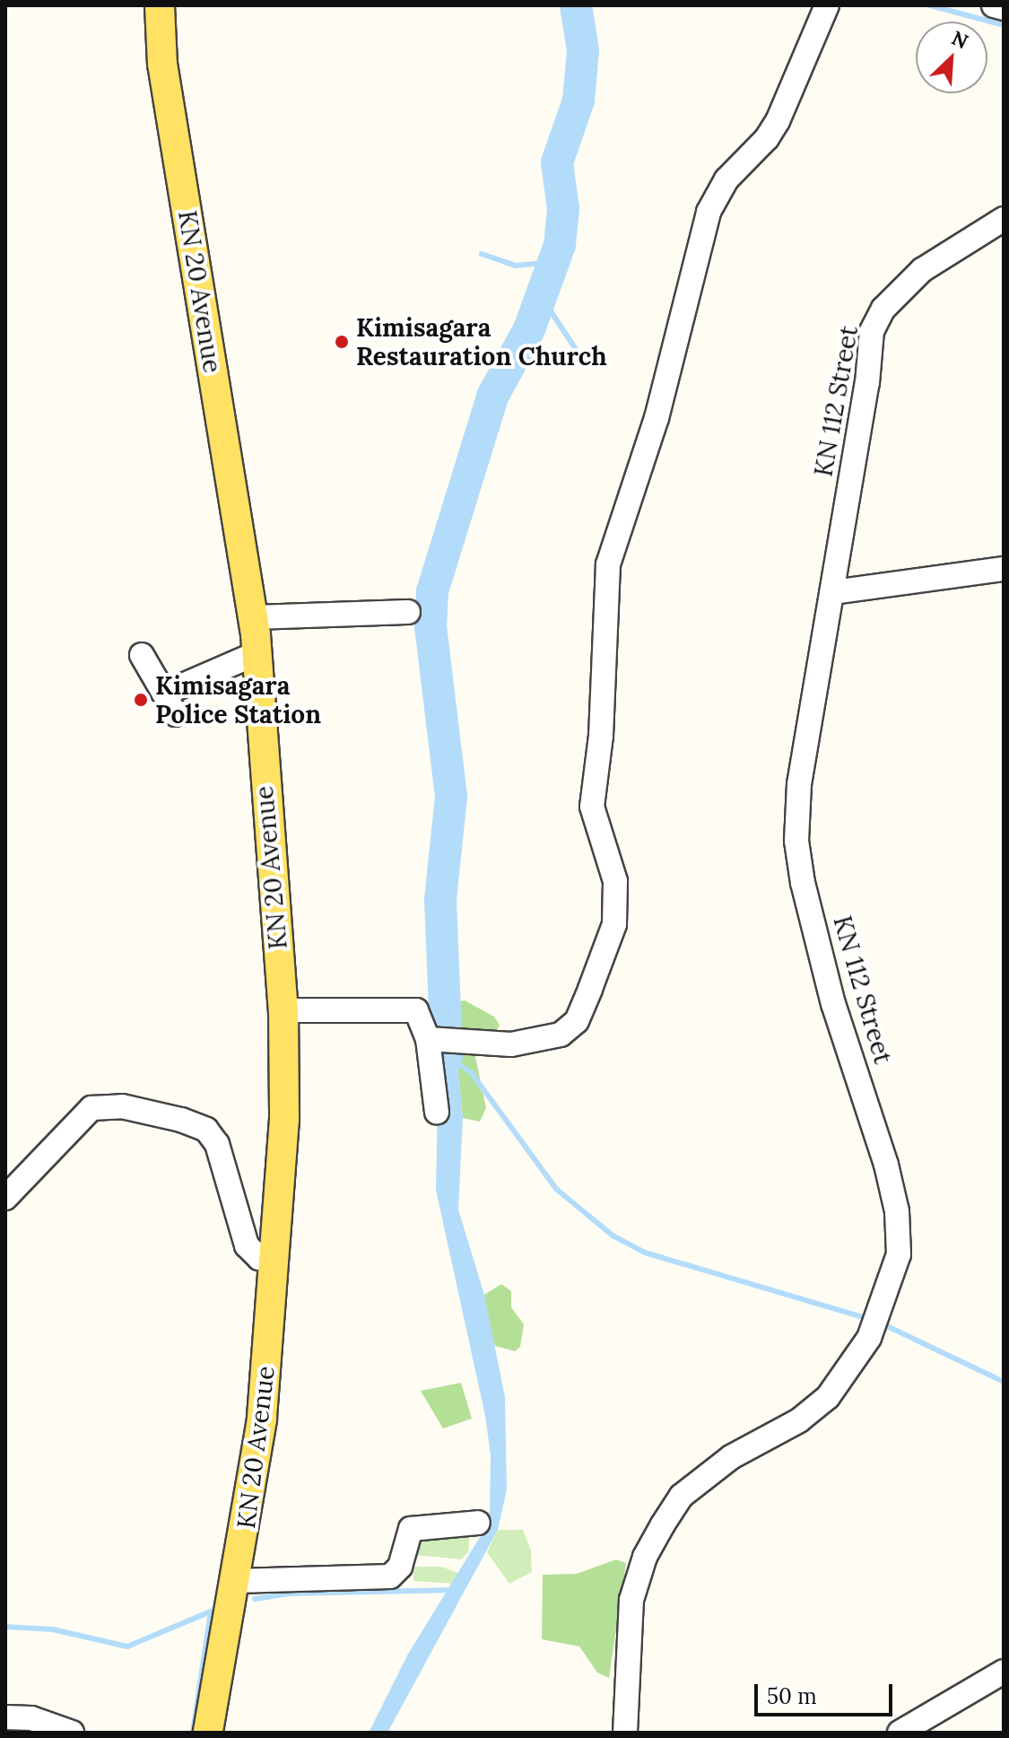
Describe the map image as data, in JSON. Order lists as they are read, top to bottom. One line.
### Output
{"streets":{"main road":["KN 20 Avenue"],"street":["KN 112 Street"]},"places":["Kimisagara Restauration Church","Kimisagara Police Station"],"scale_bar":"50 m","north":"top right"}
